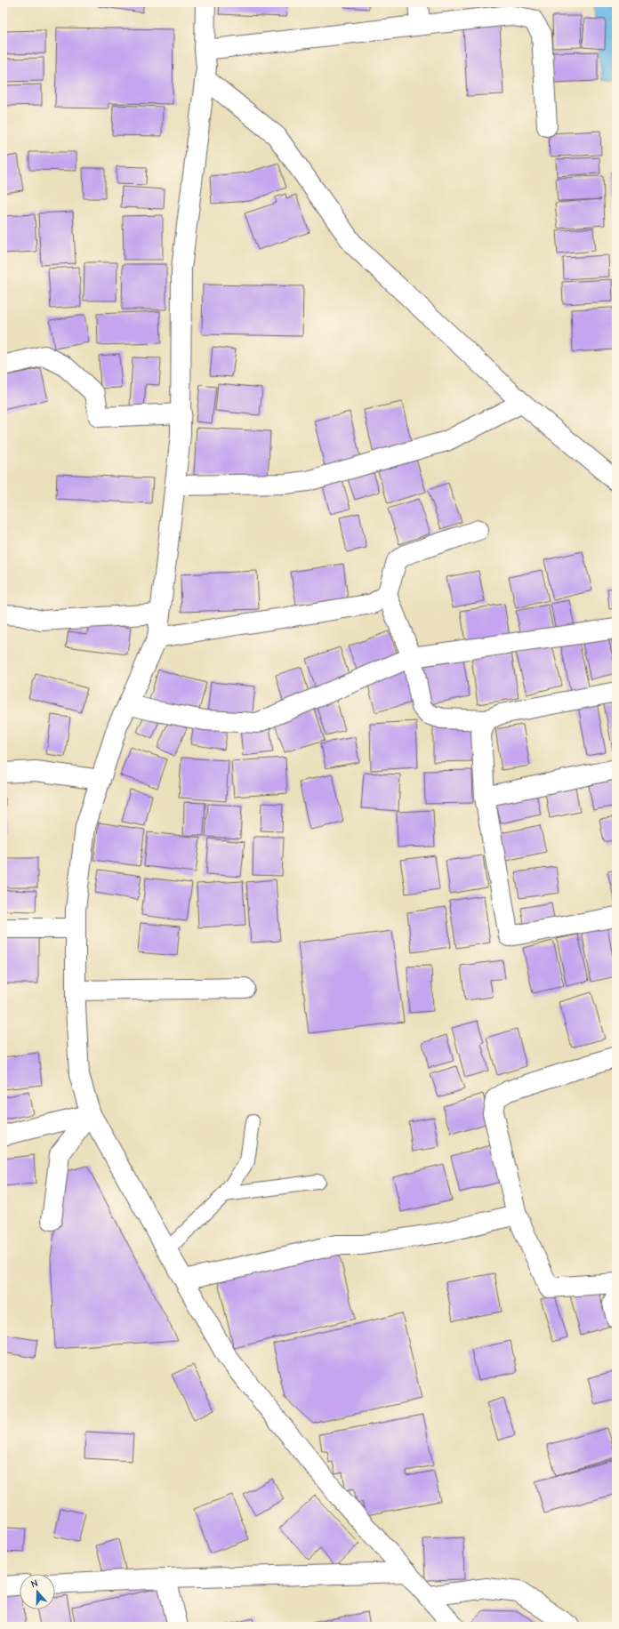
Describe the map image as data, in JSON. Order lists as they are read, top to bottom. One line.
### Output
{"north":"top"}
